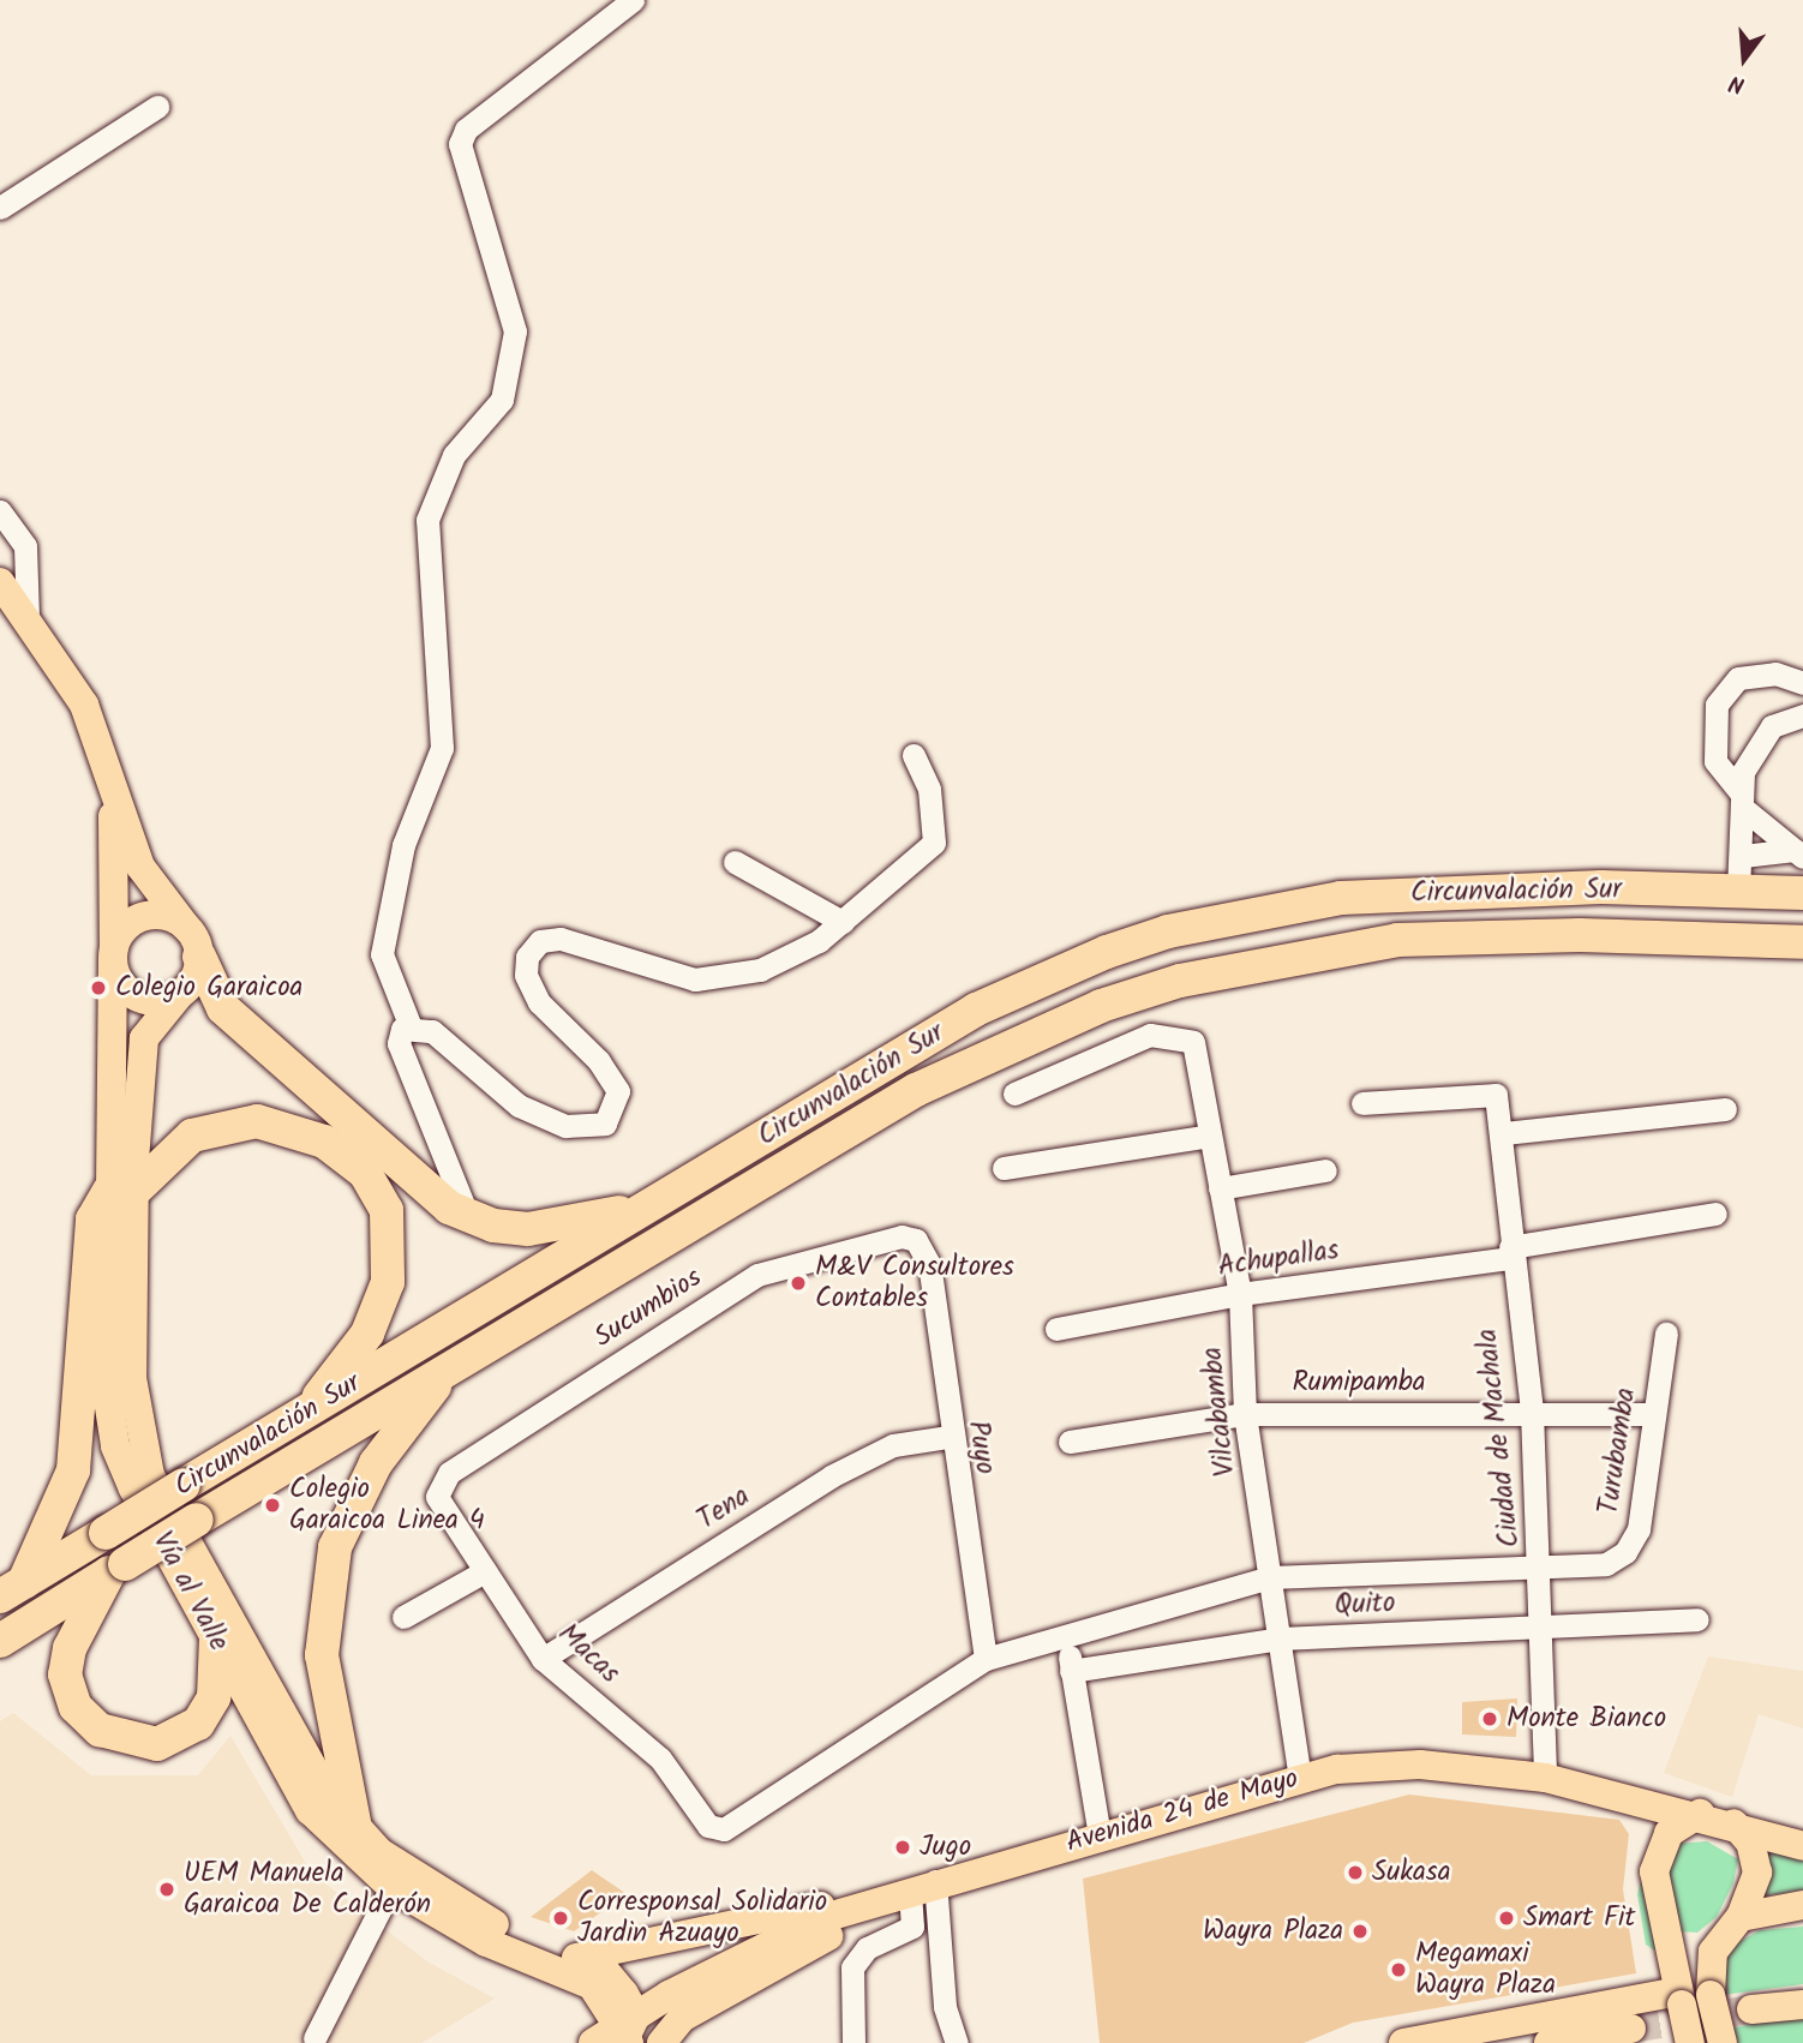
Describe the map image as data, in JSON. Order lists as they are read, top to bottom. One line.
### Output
{"streets":{"highway":["Circunvalación Sur"],"main road":["Vía al Valle","Avenida 24 de Mayo"],"street":["Achupallas","Sucumbios","Rumipamba","Vilcabamba","Ciudad de Machala","Puyo","Turubamba","Tena","Quito","Macas"]},"crossings":[["Achupallas","Vilcabamba"],["Achupallas","Ciudad de Machala"],["Sucumbios","Puyo"],["Sucumbios","Macas"],["Rumipamba","Vilcabamba"],["Rumipamba","Ciudad de Machala"],["Rumipamba","Turubamba"],["Vilcabamba","Quito"],["Vilcabamba","Avenida 24 de Mayo"],["Ciudad de Machala","Quito"],["Ciudad de Machala","Avenida 24 de Mayo"],["Puyo","Tena"],["Puyo","Quito"],["Turubamba","Quito"],["Tena","Macas"],["Vía al Valle","Avenida 24 de Mayo"],["Quito","Macas"]],"places":["Colegio Garaicoa","M&V Consultores Contables","Colegio Garaicoa Linea 4","Monte Bianco","Jugo","Sukasa","UEM Manuela Garaicoa De Calderón","Corresponsal Solidario Jardin Azuayo","Smart Fit","Wayra Plaza","Megamaxi Wayra Plaza"],"north":"bottom"}
